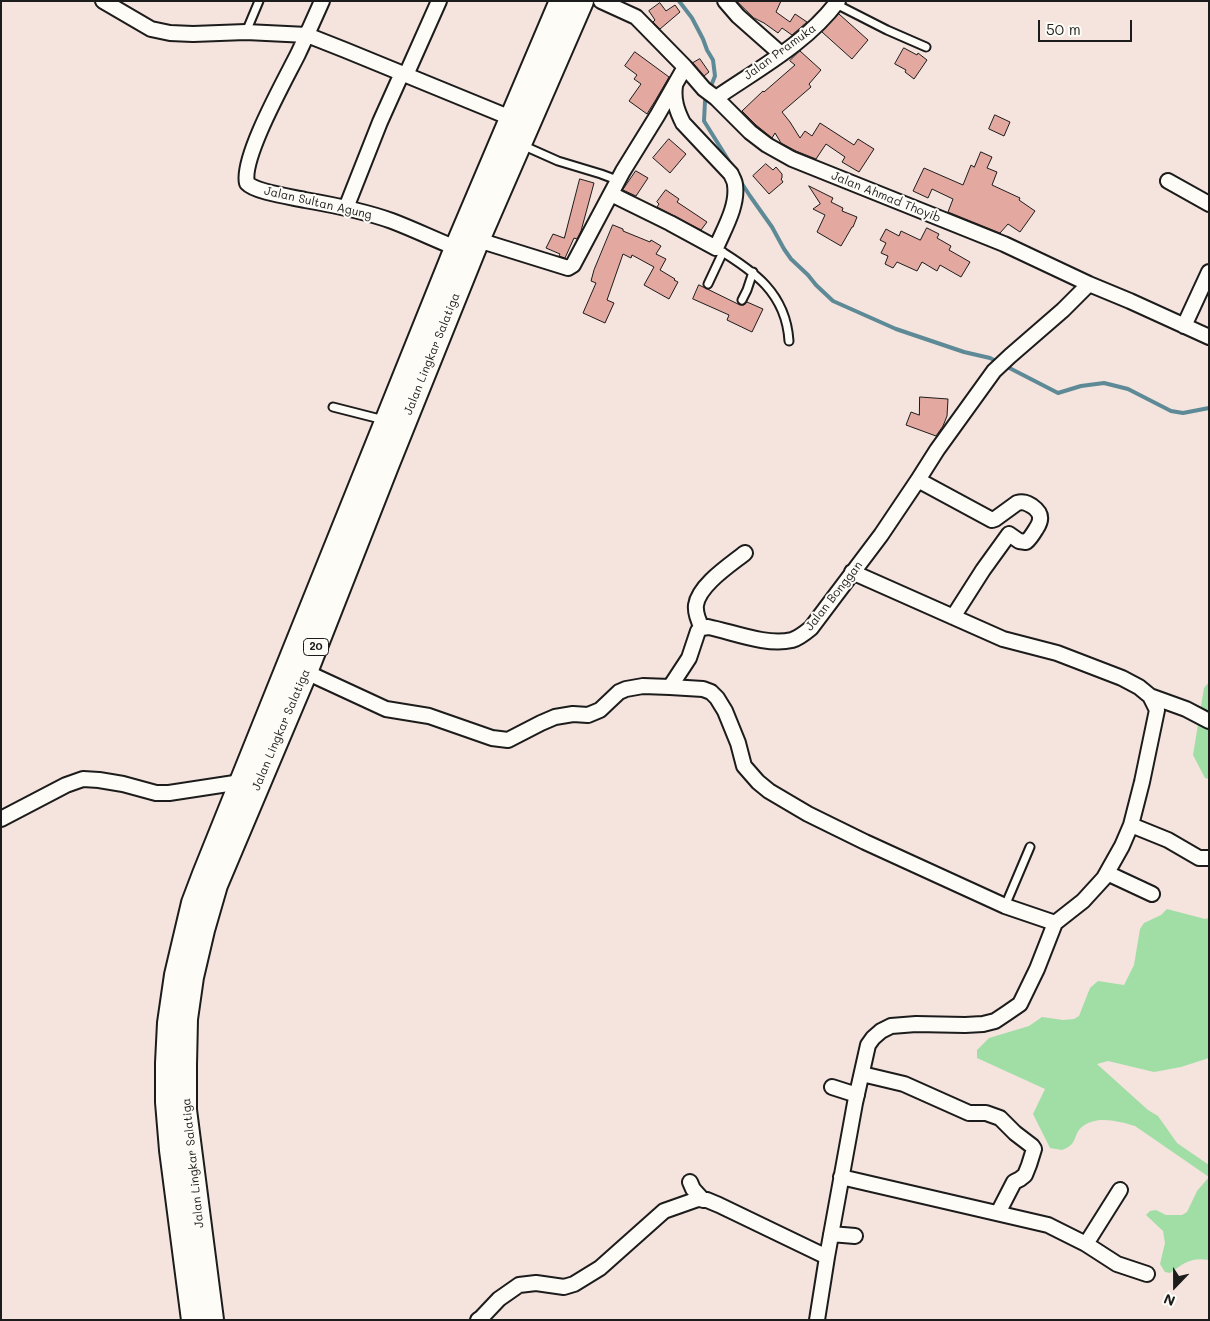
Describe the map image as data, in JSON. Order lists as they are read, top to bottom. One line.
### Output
{"streets":{"highway":["Jalan Lingkar Salatiga","20"],"street":["Jalan Pramuka","Jalan Ahmad Thoyib","Jalan Sultan Agung","Jalan Bonggan"]},"crossings":[["Jalan Pramuka","Jalan Ahmad Thoyib"],["Jalan Ahmad Thoyib","Jalan Bonggan"],["Jalan Sultan Agung","Jalan Lingkar Salatiga"]],"scale_bar":"50 m","north":"bottom"}
